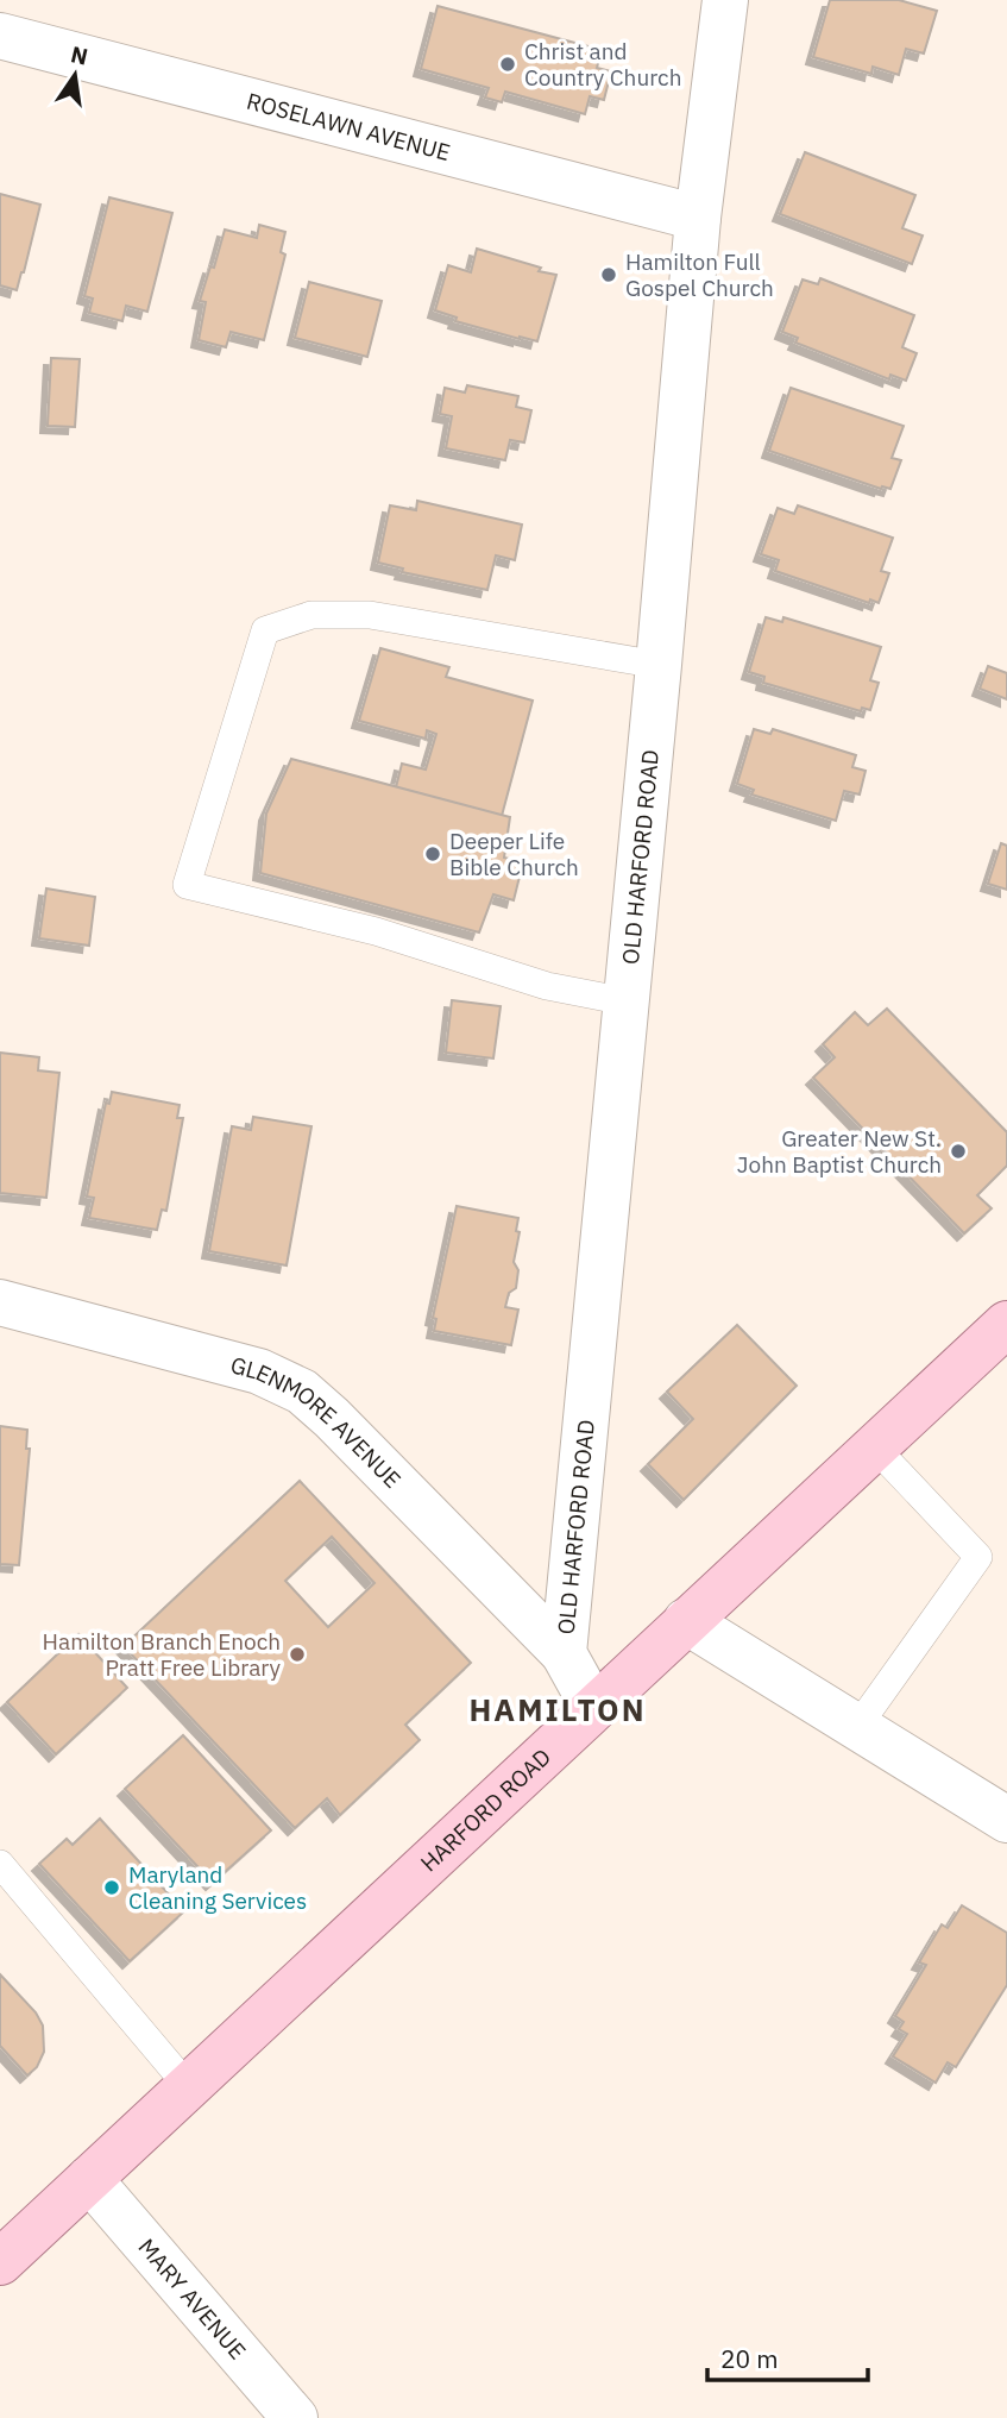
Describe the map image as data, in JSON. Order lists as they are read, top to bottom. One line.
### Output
{"streets":{"main road":["HARFORD ROAD"],"street":["ROSELAWN AVENUE","OLD HARFORD ROAD","GLENMORE AVENUE","MARY AVENUE"]},"crossings":[["ROSELAWN AVENUE","OLD HARFORD ROAD"],["OLD HARFORD ROAD","GLENMORE AVENUE"],["OLD HARFORD ROAD","HARFORD ROAD"],["HARFORD ROAD","MARY AVENUE"]],"districts":["HAMILTON"],"places":["Christ and Country Church","Hamilton Full Gospel Church","Deeper Life Bible Church","Greater New St. John Baptist Church","Hamilton Branch Enoch Pratt Free Library","Maryland Cleaning Services"],"scale_bar":"20 m","north":"top"}
